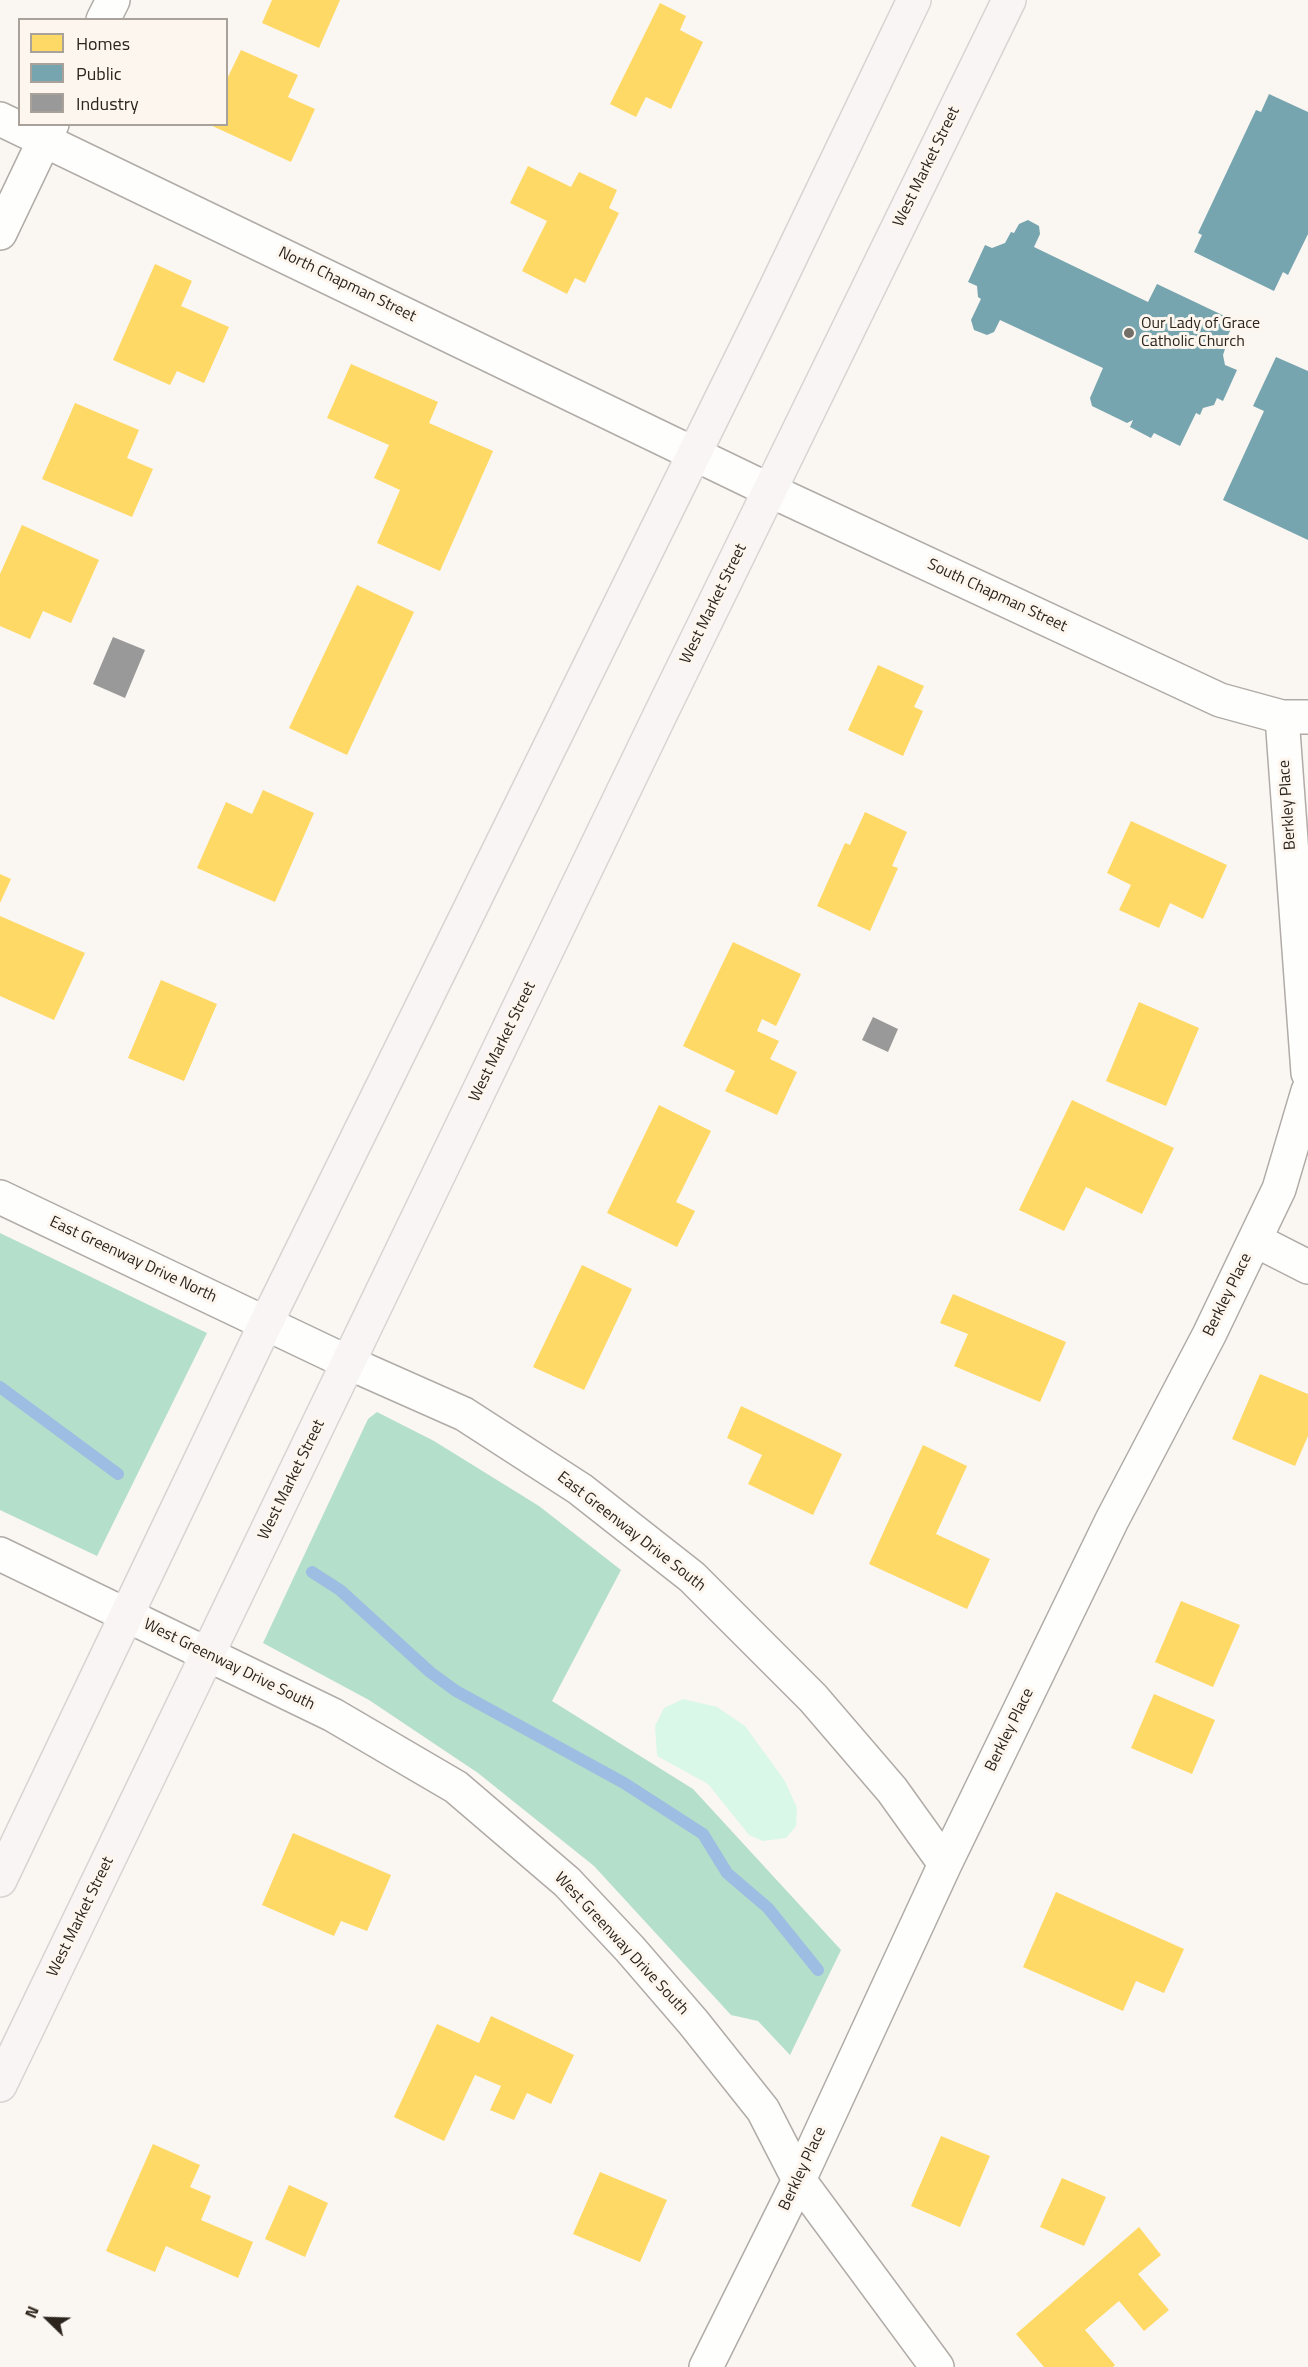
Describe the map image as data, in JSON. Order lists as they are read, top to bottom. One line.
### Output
{"streets":{"main road":["West Market Street"],"street":["North Chapman Street","South Chapman Street","Berkley Place","East Greenway Drive North","East Greenway Drive South","West Greenway Drive South"]},"crossings":[["West Market Street","South Chapman Street"],["West Market Street","East Greenway Drive South"],["West Market Street","West Greenway Drive South"],["North Chapman Street","South Chapman Street"],["South Chapman Street","Berkley Place"],["Berkley Place","East Greenway Drive South"],["Berkley Place","West Greenway Drive South"],["East Greenway Drive North","East Greenway Drive South"]],"places":["Our Lady of Grace Catholic Church"],"legend":["Homes","Public","Industry"],"north":"top left"}
